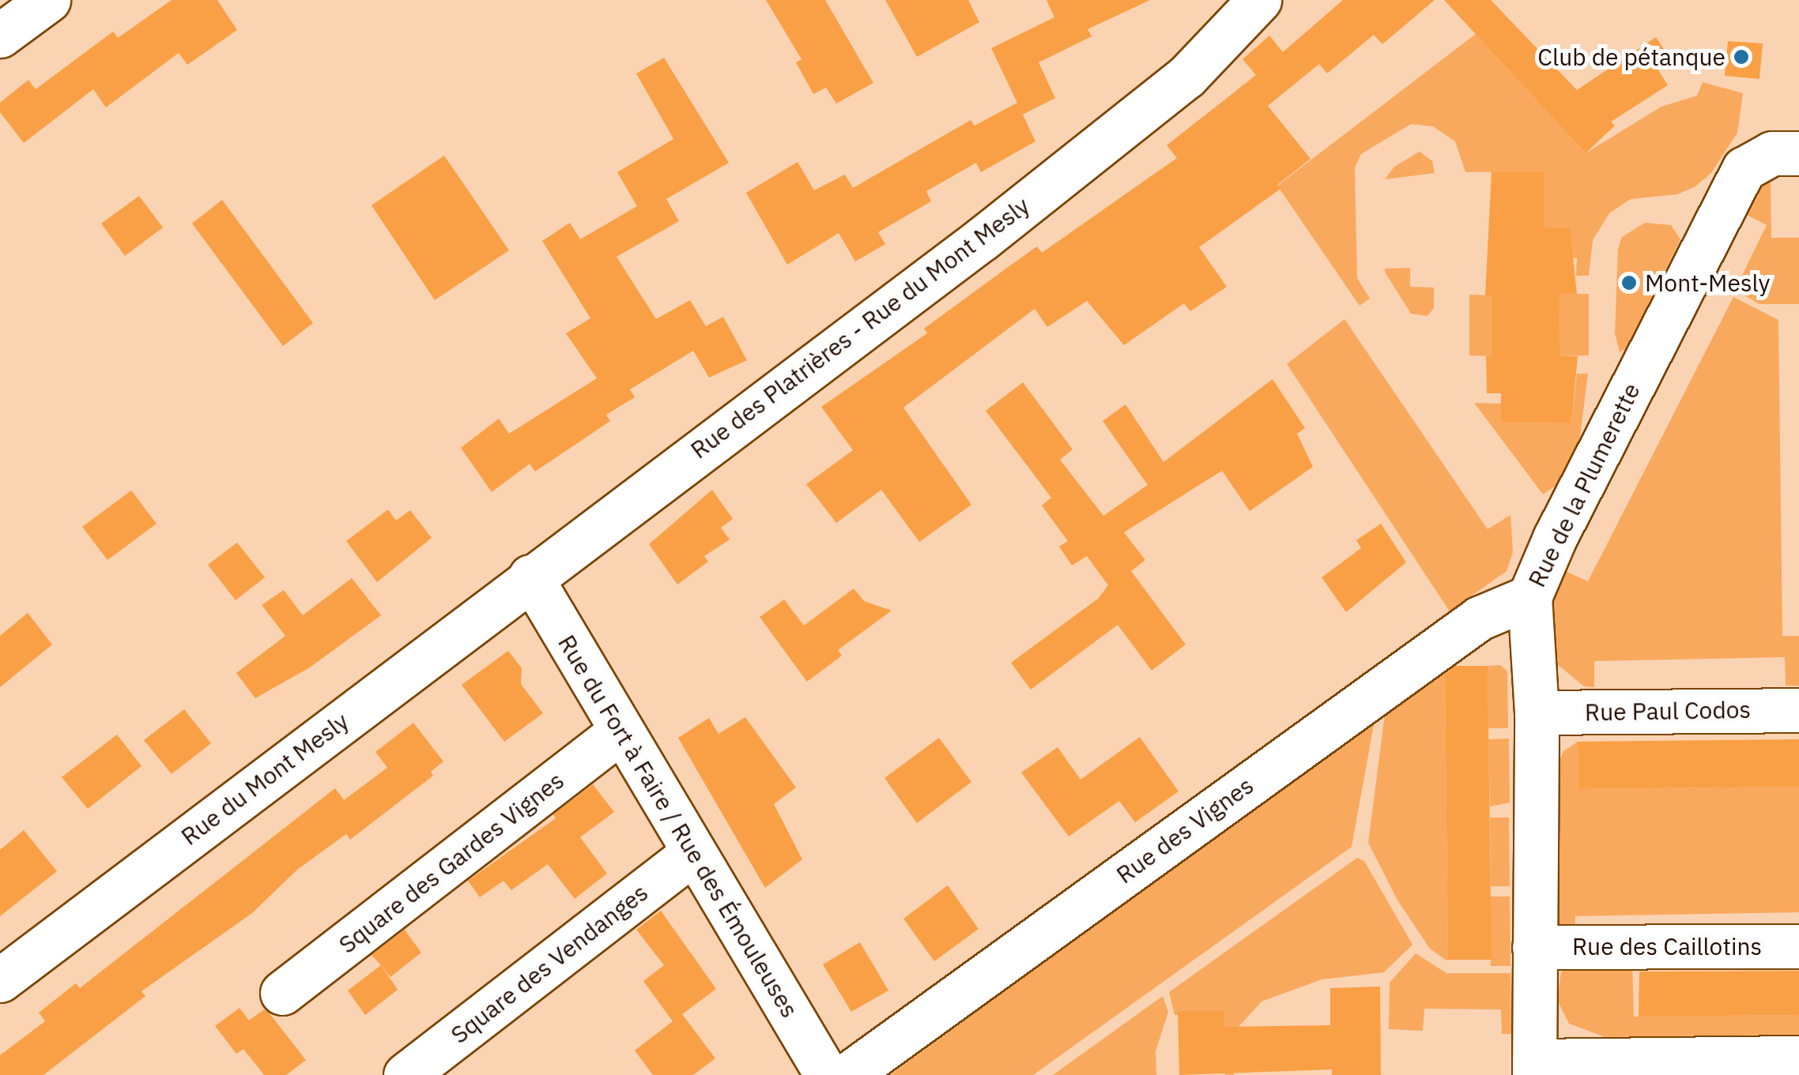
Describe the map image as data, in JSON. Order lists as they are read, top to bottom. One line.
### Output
{"streets":{"street":["Rue des Platrières - Rue du Mont Mesly","Rue de la Plumerette","Rue Paul Codos","Rue du Mont Mesly","Rue du Fort à Faire / Rue des Émouleuses","Rue des Vignes","Square des Gardes Vignes","Rue des Caillotins","Square des Vendanges"]},"crossings":[["Rue des Platrières - Rue du Mont Mesly","Rue du Mont Mesly"],["Rue des Platrières - Rue du Mont Mesly","Rue du Fort à Faire / Rue des Émouleuses"],["Rue de la Plumerette","Rue Paul Codos"],["Rue de la Plumerette","Rue des Vignes"],["Rue de la Plumerette","Rue des Caillotins"],["Rue du Mont Mesly","Rue du Fort à Faire / Rue des Émouleuses"],["Rue du Fort à Faire / Rue des Émouleuses","Square des Gardes Vignes"],["Rue du Fort à Faire / Rue des Émouleuses","Square des Vendanges"]],"places":["Club de pétanque","Mont-Mesly"]}
